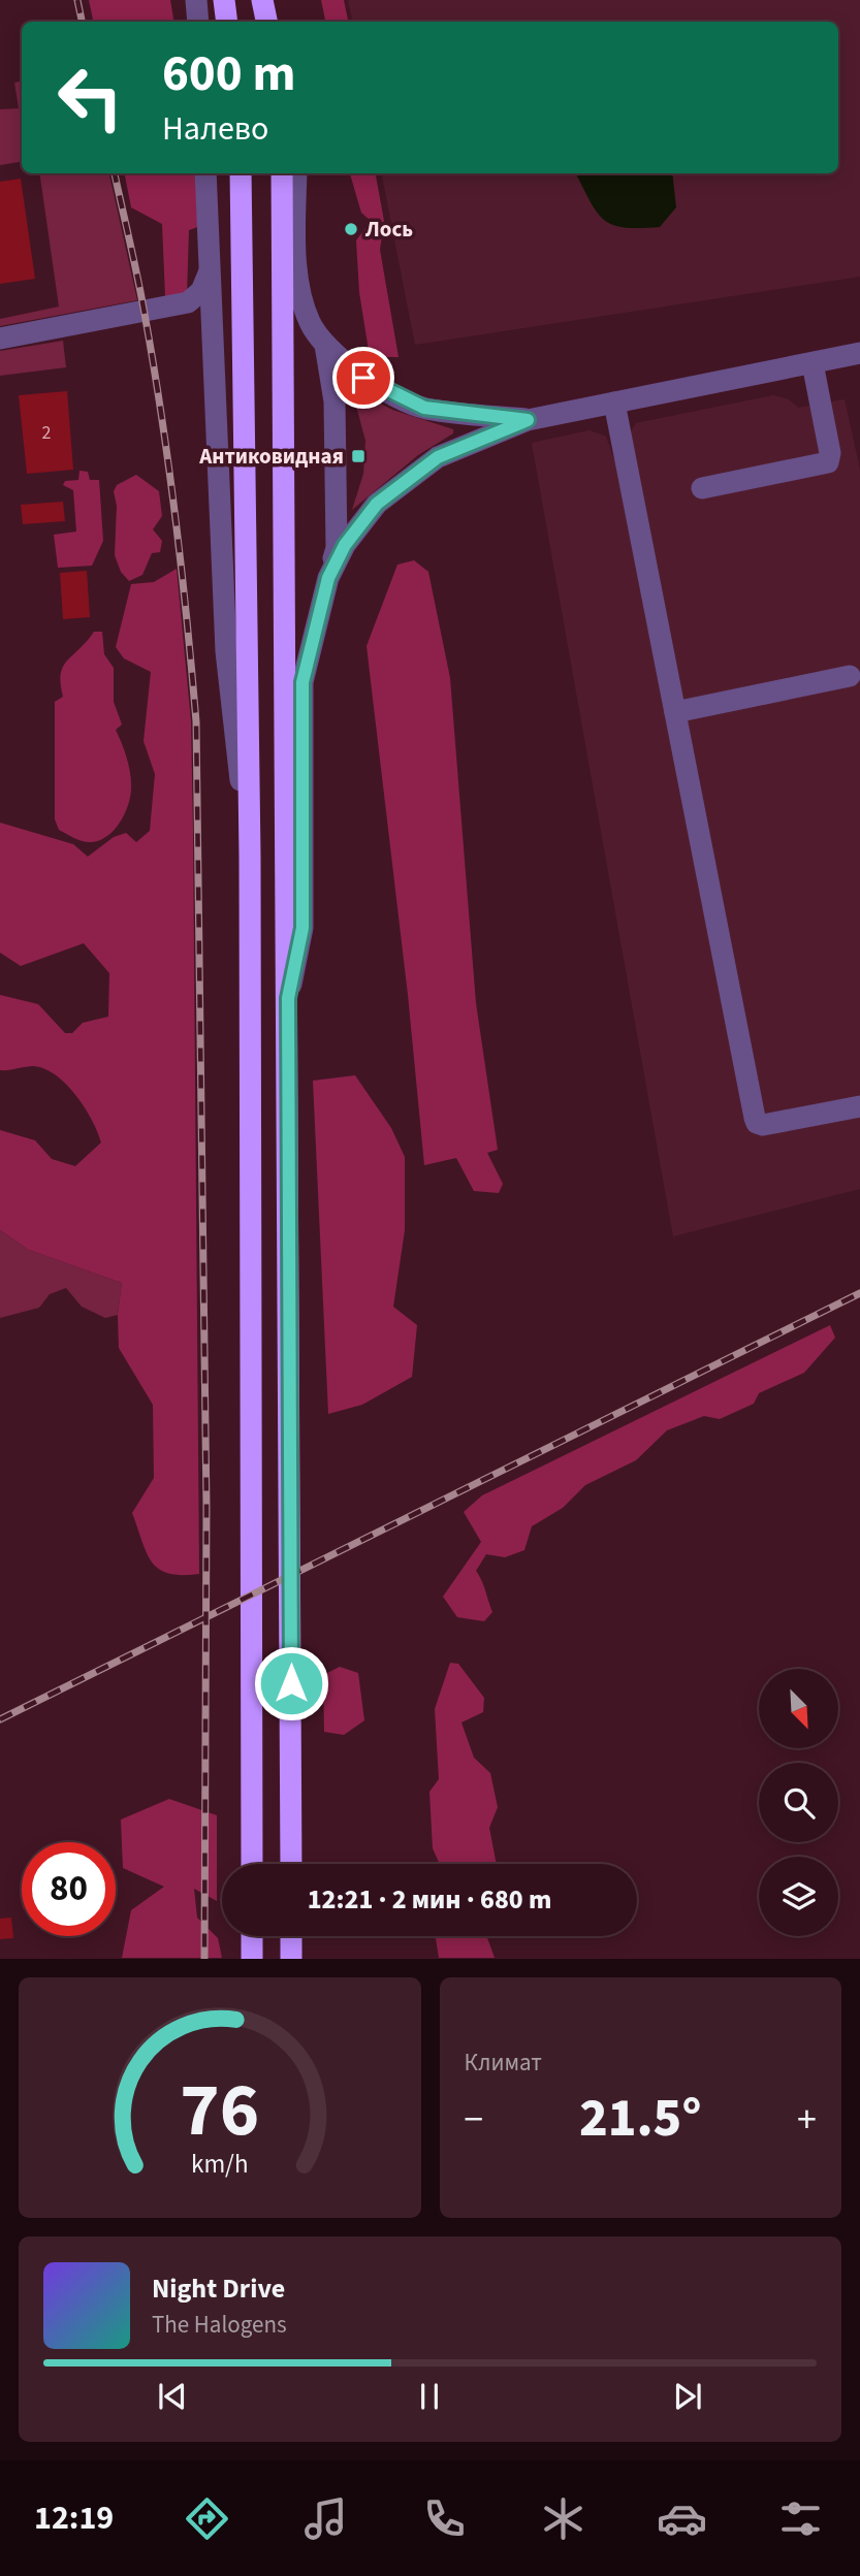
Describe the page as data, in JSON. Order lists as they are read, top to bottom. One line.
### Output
{"places":{"other":["Лось"],"transit":["Антиковидная"]},"house_numbers":["2"],"north":"bottom right","page":{"turn":["600 m","Налево"],"limit":"80","trip":"12:21 · 2 мин · 680 m","tile":"Климат","heat":["−","21.5°","+"],"song":["Night Drive","The Halogens"],"tabs":"12:19","gauge":["76","km/h"]}}
